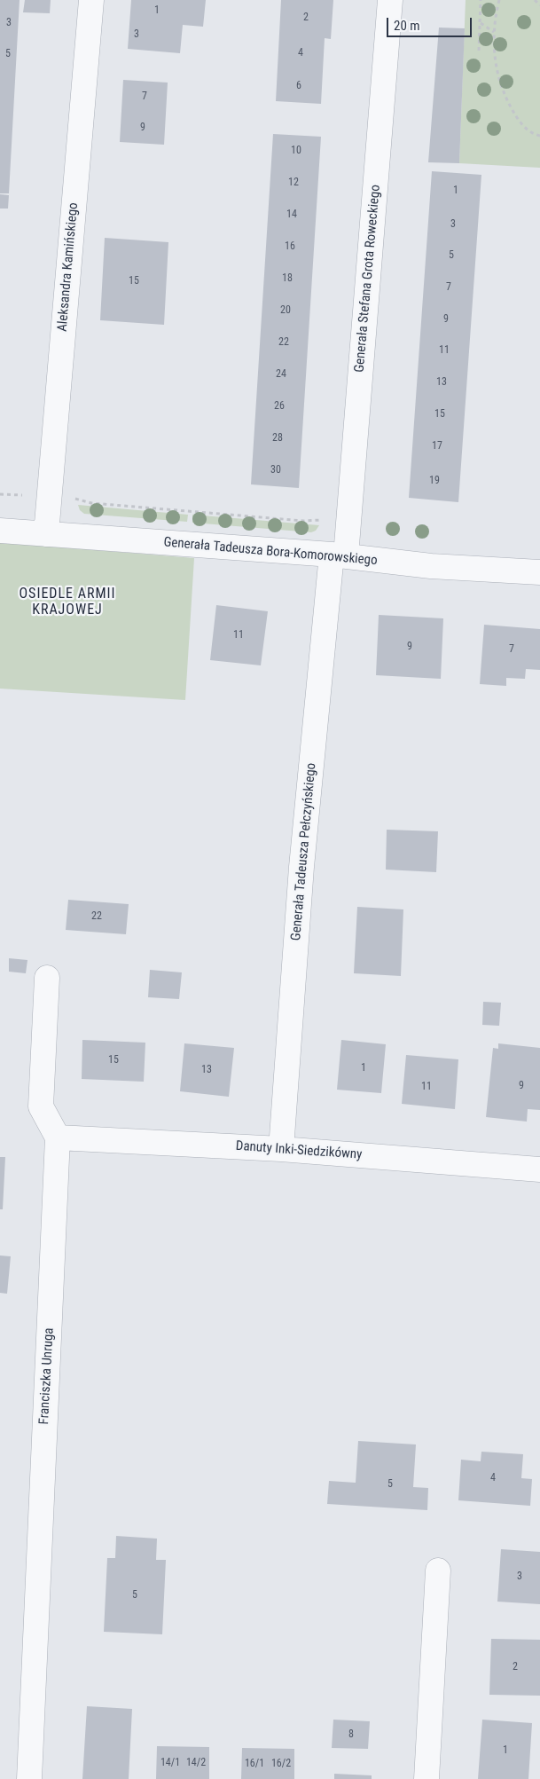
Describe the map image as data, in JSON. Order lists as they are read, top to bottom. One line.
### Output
{"streets":{"street":["Aleksandra Kamińskiego","Generała Stefana Grota Roweckiego","Generała Tadeusza Bora-Komorowskiego","Generała Tadeusza Pełczyńskiego","Danuty Inki-Siedzikówny","Franciszka Unruga"]},"crossings":[["Aleksandra Kamińskiego","Generała Tadeusza Bora-Komorowskiego"],["Generała Stefana Grota Roweckiego","Generała Tadeusza Bora-Komorowskiego"],["Generała Stefana Grota Roweckiego","Generała Tadeusza Pełczyńskiego"],["Generała Tadeusza Bora-Komorowskiego","Generała Tadeusza Pełczyńskiego"],["Generała Tadeusza Pełczyńskiego","Danuty Inki-Siedzikówny"],["Danuty Inki-Siedzikówny","Franciszka Unruga"]],"districts":["OSIEDLE ARMII KRAJOWEJ"],"house_numbers":["1","2","3","3","4","5","6","7","9","10","12","1","14","3","16","5","18","15","7","20","9","22","11","24","13","26","15","28","17","30","19","11","9","7","22","15","1","13","9","11","4","5","3","5","2","8","1","14/1","14/2","16/1","16/2"],"scale_bar":"20 m"}
